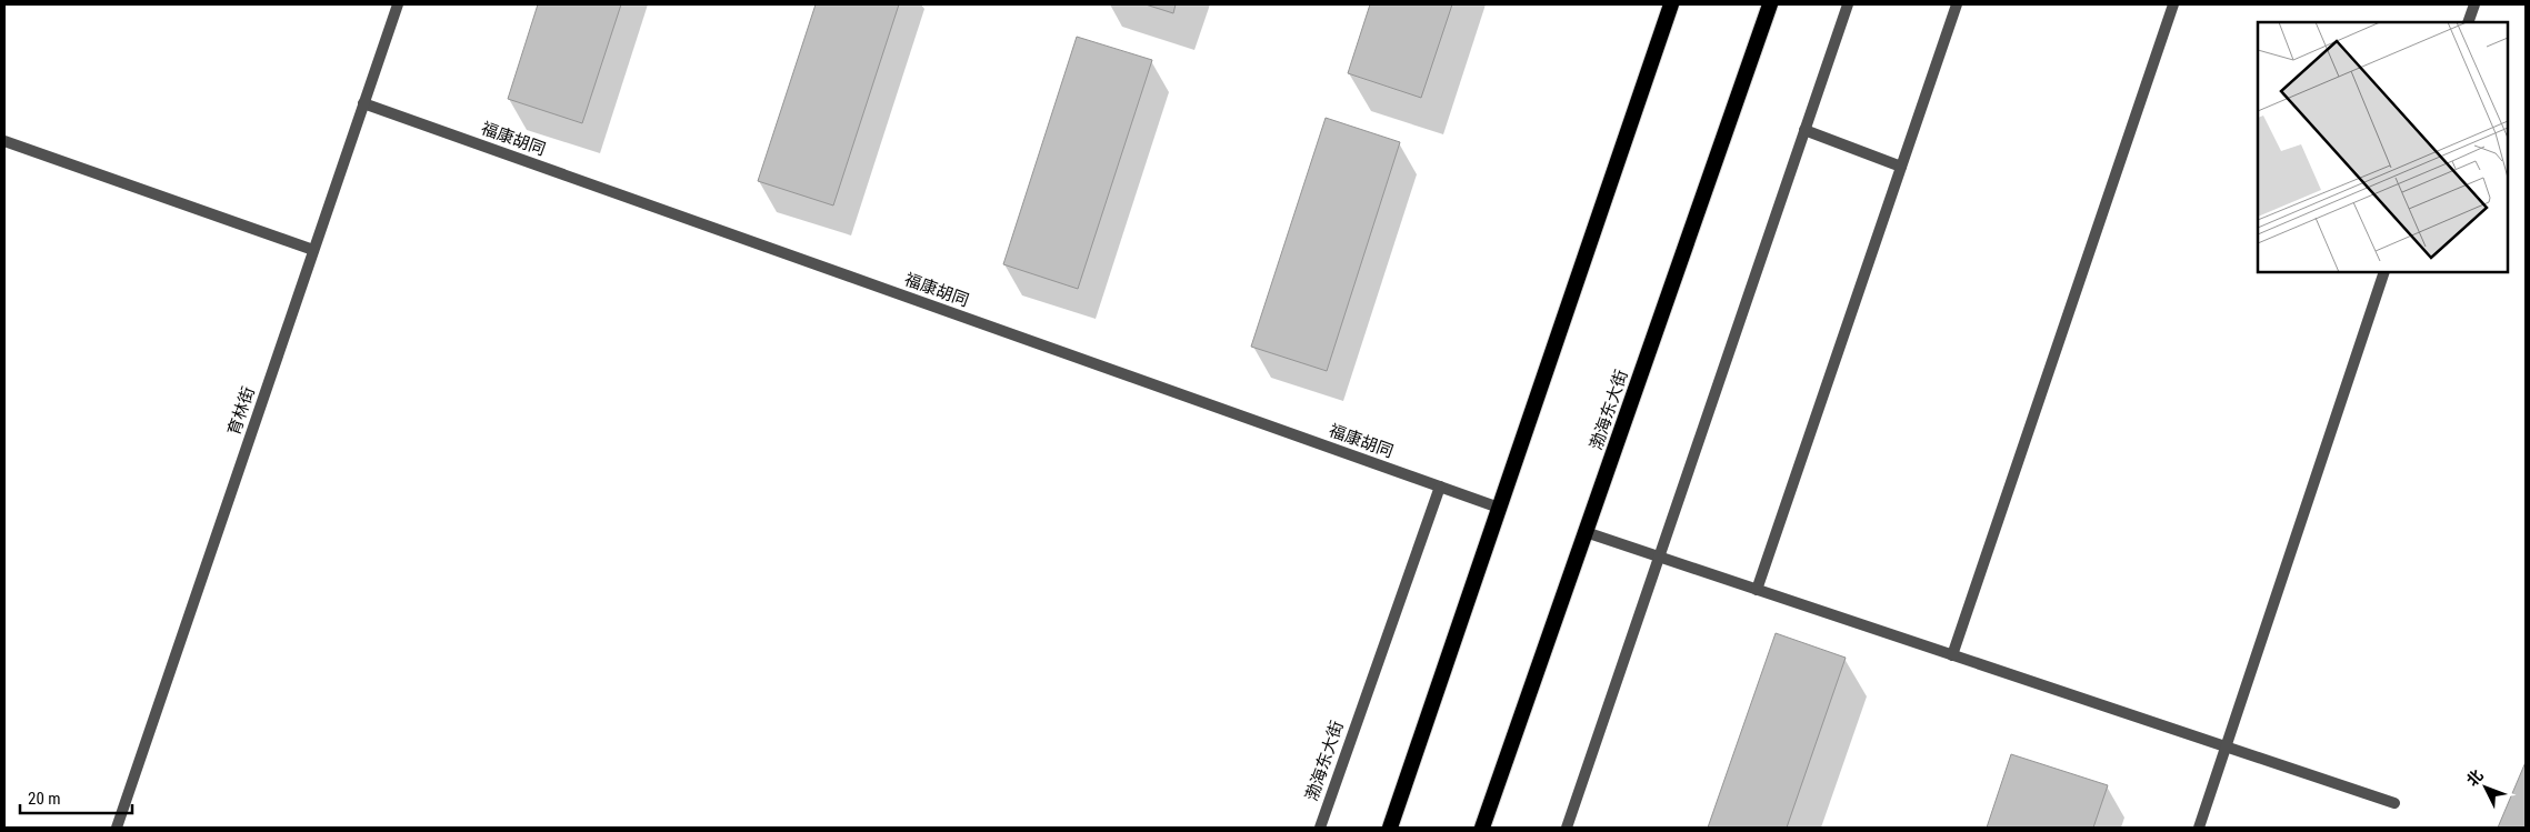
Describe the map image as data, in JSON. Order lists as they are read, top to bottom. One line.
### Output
{"streets":{"highway":["渤海东大街"],"street":["福康胡同","育林街"]},"crossings":[["福康胡同","渤海东大街"],["福康胡同","育林街"]],"scale_bar":"20 m","north":"top left"}
